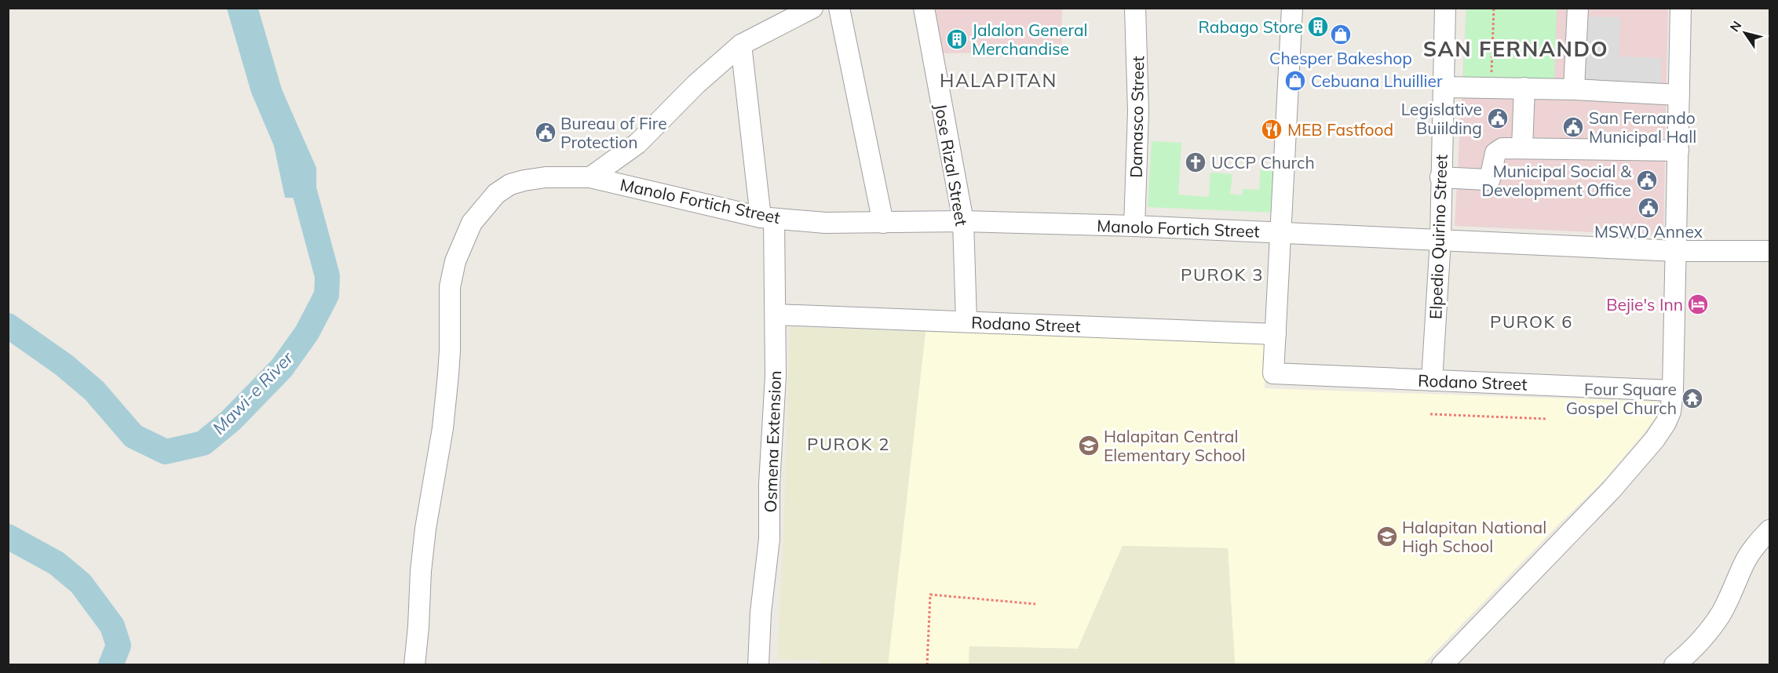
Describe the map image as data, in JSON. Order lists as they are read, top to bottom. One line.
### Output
{"streets":{"street":["Damasco Street","Jose Rizal Street","Manolo Fortich Street","Elpedio Quirino Street","Rodano Street","Osmena Extension"]},"crossings":[["Damasco Street","Manolo Fortich Street"],["Jose Rizal Street","Manolo Fortich Street"],["Jose Rizal Street","Rodano Street"],["Manolo Fortich Street","Elpedio Quirino Street"],["Manolo Fortich Street","Osmena Extension"],["Elpedio Quirino Street","Rodano Street"],["Rodano Street","Osmena Extension"]],"districts":["SAN FERNANDO","HALAPITAN","PUROK 3","PUROK 6","PUROK 2"],"water":["Mawi-e River"],"places":{"building":["Rabago Store","Jalalon General Merchandise"],"shop":["Chesper Bakeshop","Cebuana Lhuillier"],"public building":["Legislative Buiilding","San Fernando Municipal Hall","Bureau of Fire Protection","Municipal Social & Development Office","MSWD Annex"],"restaurant":["MEB Fastfood"],"church":["UCCP Church"],"hotel":["Bejie's Inn"],"temple":["Four Square Gospel Church"],"school or university":["Halapitan Central Elementary School","Halapitan National High School"]},"north":"top left"}
